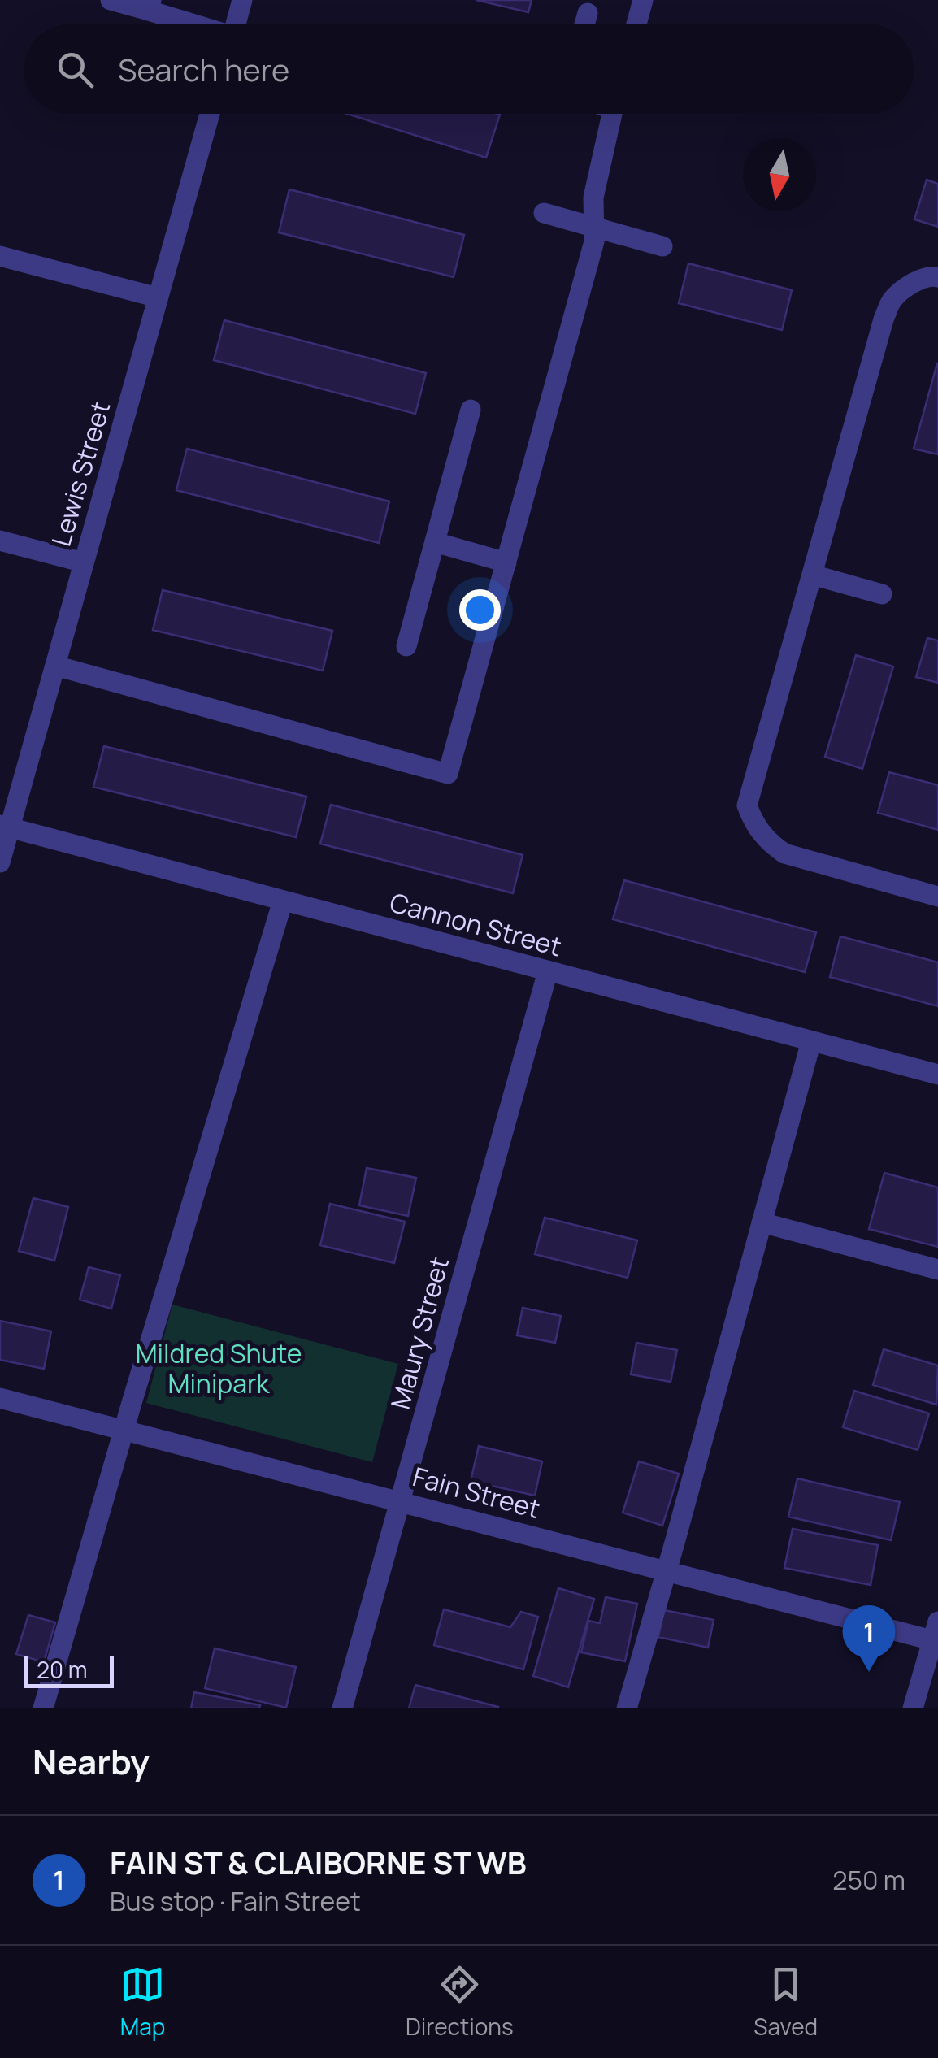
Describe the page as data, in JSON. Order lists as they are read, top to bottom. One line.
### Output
{"streets":{"street":["Lewis Street","Cannon Street","Maury Street","Fain Street"]},"crossings":[["Lewis Street","Cannon Street"],["Cannon Street","Maury Street"],["Maury Street","Fain Street"]],"parks":["Mildred Shute Minipark"],"scale_bar":"20 m","north":"bottom","page":{"search":"Search here","pins":"1","scale":"20 m","heading":"Nearby","list":[{"mark":"1","name":"FAIN ST & CLAIBORNE ST WB","note":"Bus stop · Fain Street","value":"250 m"}],"nav":["Map","Directions","Saved"]}}
